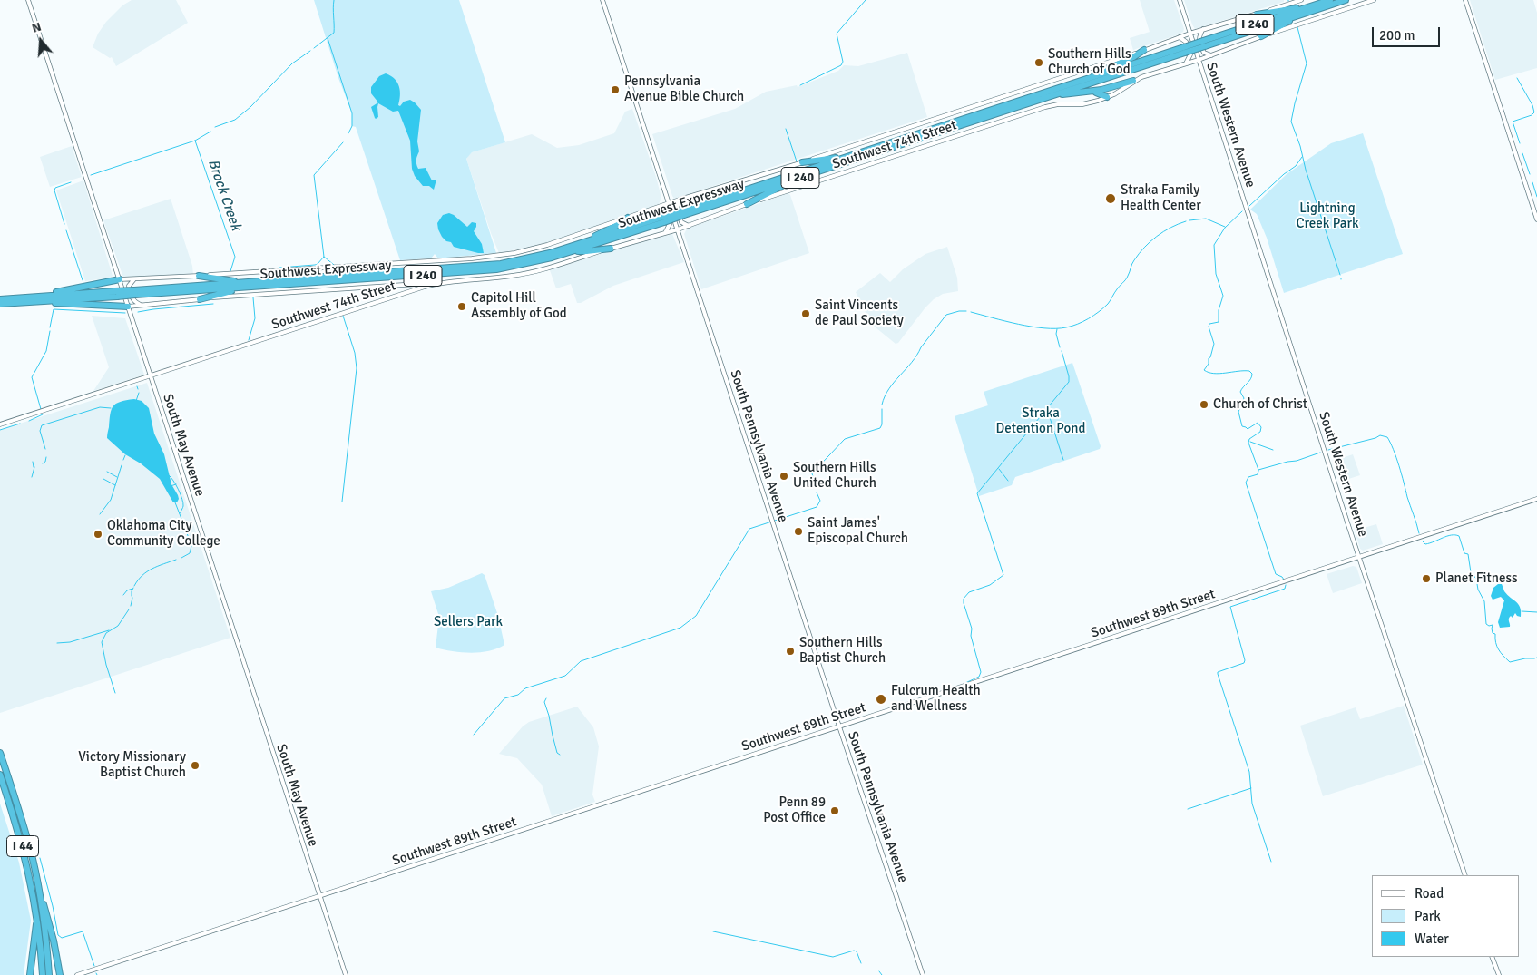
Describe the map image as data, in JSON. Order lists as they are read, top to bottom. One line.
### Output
{"streets":{"highway":["I 240","Southwest Expressway","I 44"],"main road":["South Western Avenue","Southwest 74th Street","South May Avenue","South Pennsylvania Avenue","Southwest 89th Street"]},"crossings":[["South Western Avenue","Southwest 74th Street"],["South Western Avenue","Southwest 89th Street"],["Southwest 74th Street","South May Avenue"],["Southwest 74th Street","South Pennsylvania Avenue"],["South May Avenue","Southwest 89th Street"],["South Pennsylvania Avenue","Southwest 89th Street"]],"water":["Brock Creek"],"parks":["Lightning Creek Park","Straka Detention Pond","Sellers Park"],"places":["Southern Hills Church of God","Pennsylvania Avenue Bible Church","Straka Family Health Center","Capitol Hill Assembly of God","Saint Vincents de Paul Society","Church of Christ","Southern Hills United Church","Saint James' Episcopal Church","Oklahoma City Community College","Planet Fitness","Southern Hills Baptist Church","Fulcrum Health and Wellness","Victory Missionary Baptist Church","Penn 89 Post Office"],"legend":["Road","Park","Water"],"scale_bar":"200 m","north":"top"}
